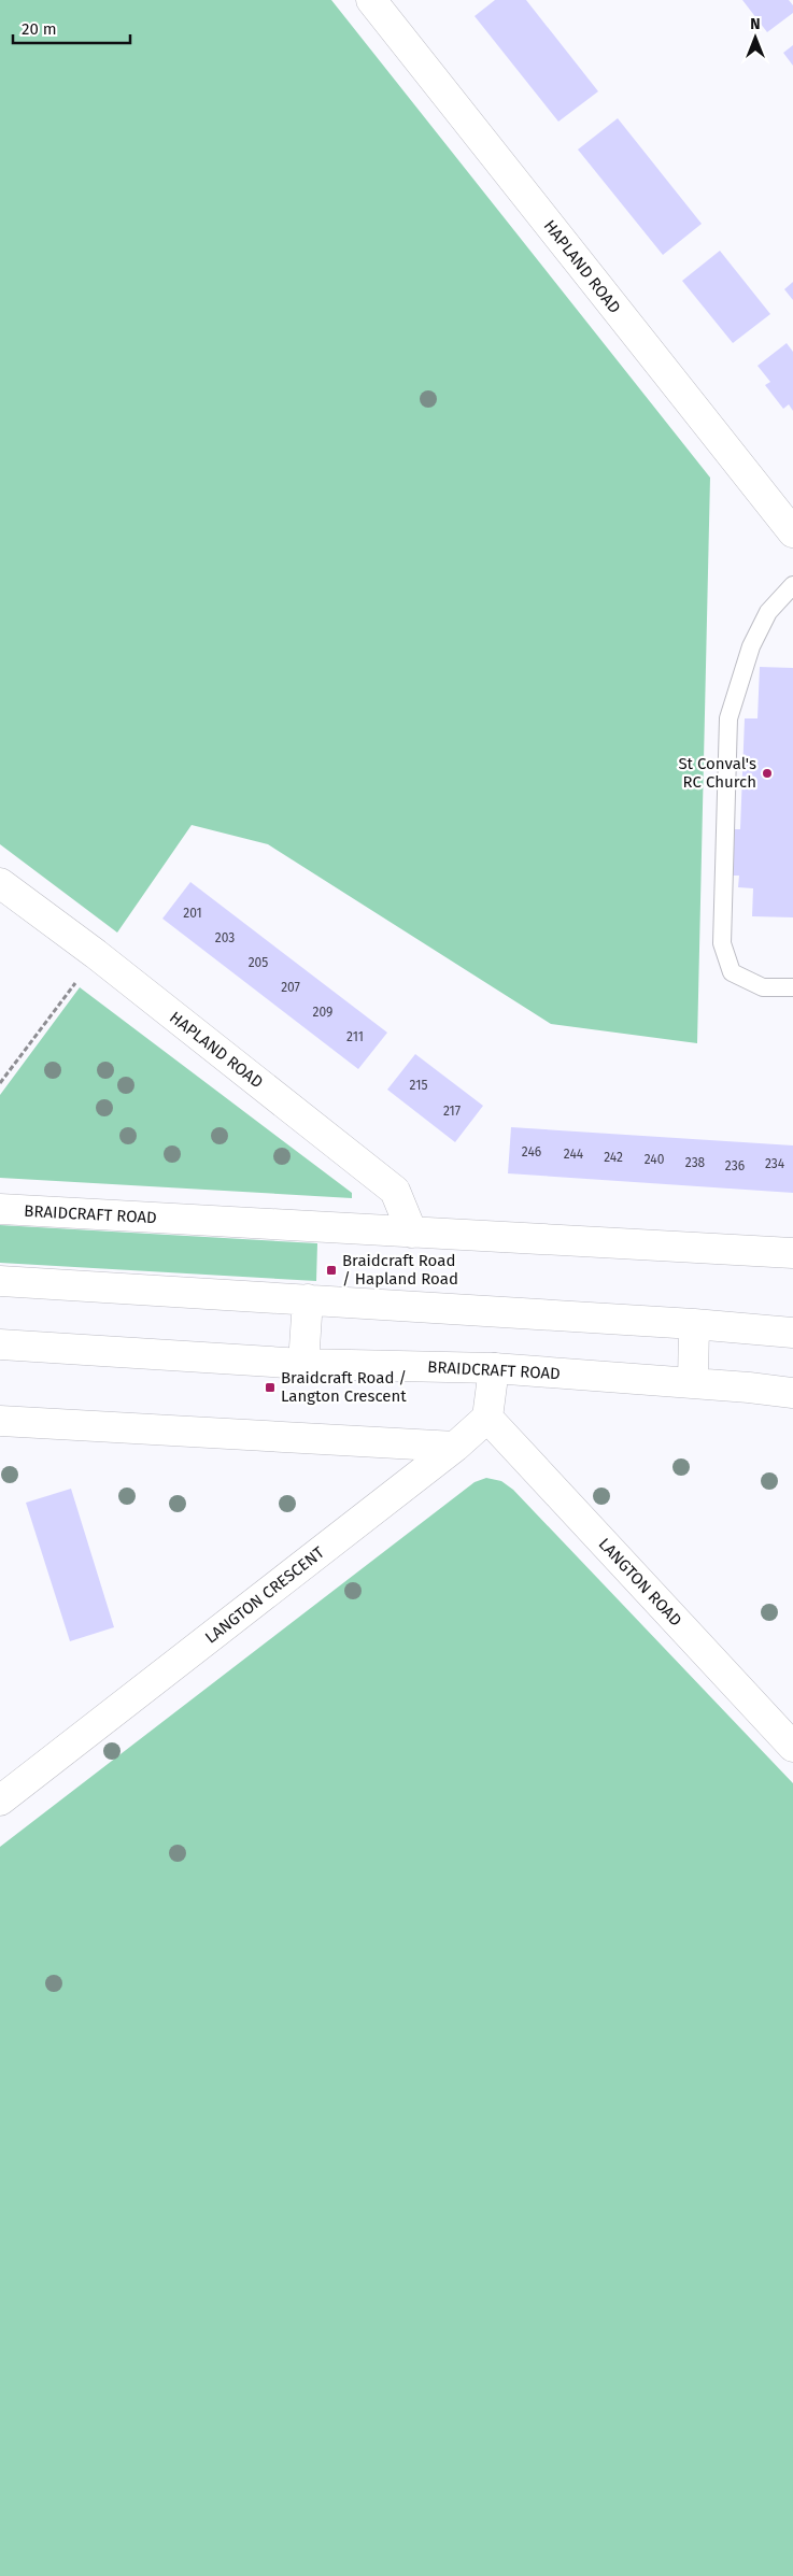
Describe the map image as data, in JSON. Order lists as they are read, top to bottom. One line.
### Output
{"streets":{"street":["HAPLAND ROAD","BRAIDCRAFT ROAD","LANGTON ROAD","LANGTON CRESCENT"]},"crossings":[["HAPLAND ROAD","BRAIDCRAFT ROAD"],["LANGTON ROAD","LANGTON CRESCENT"]],"places":{"other":["St Conval's RC Church"],"transit":["Braidcraft Road / Hapland Road","Braidcraft Road / Langton Crescent"]},"house_numbers":["201","203","205","207","209","211","215","217","246","244","242","240","238","234","236"],"scale_bar":"20 m","north":"top"}
